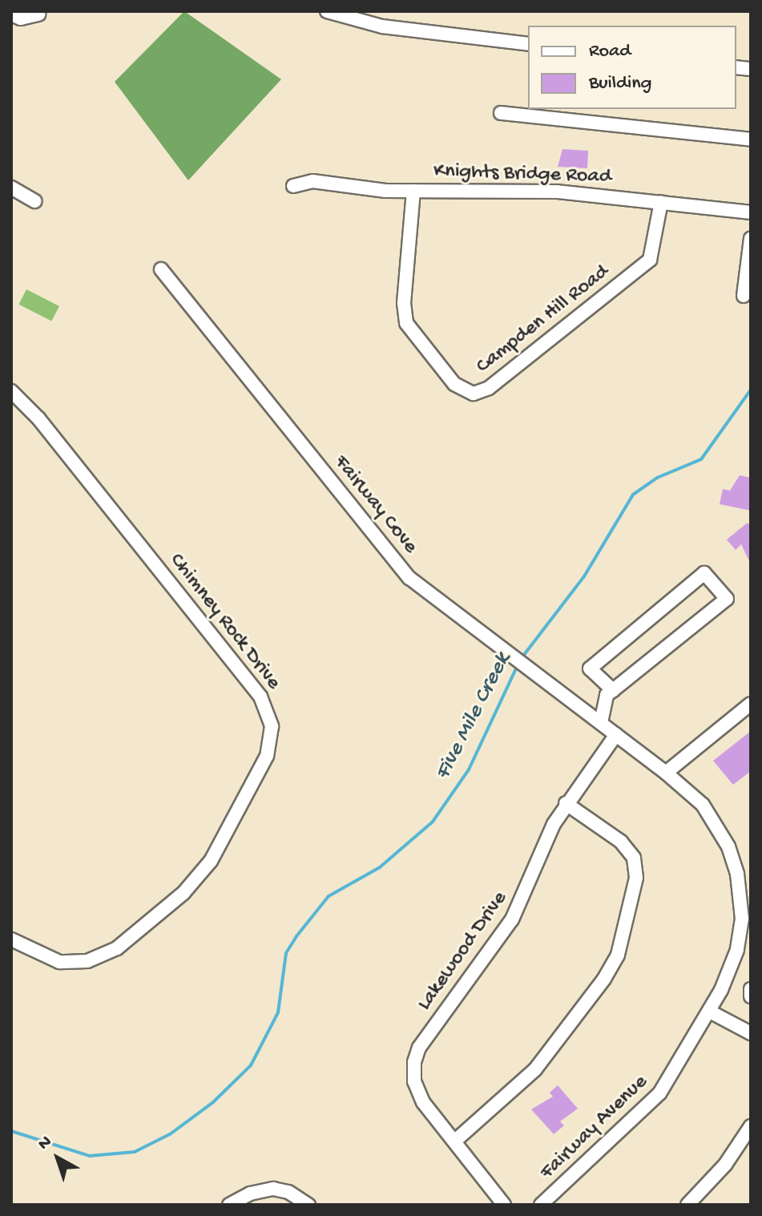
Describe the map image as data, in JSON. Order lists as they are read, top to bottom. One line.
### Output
{"streets":{"street":["Knights Bridge Road","Campden Hill Road","Fairway Cove","Chimney Rock Drive","Lakewood Drive","Fairway Avenue"]},"crossings":[["Knights Bridge Road","Campden Hill Road"]],"water":["Five Mile Creek"],"legend":["Road","Building"],"north":"top left"}
